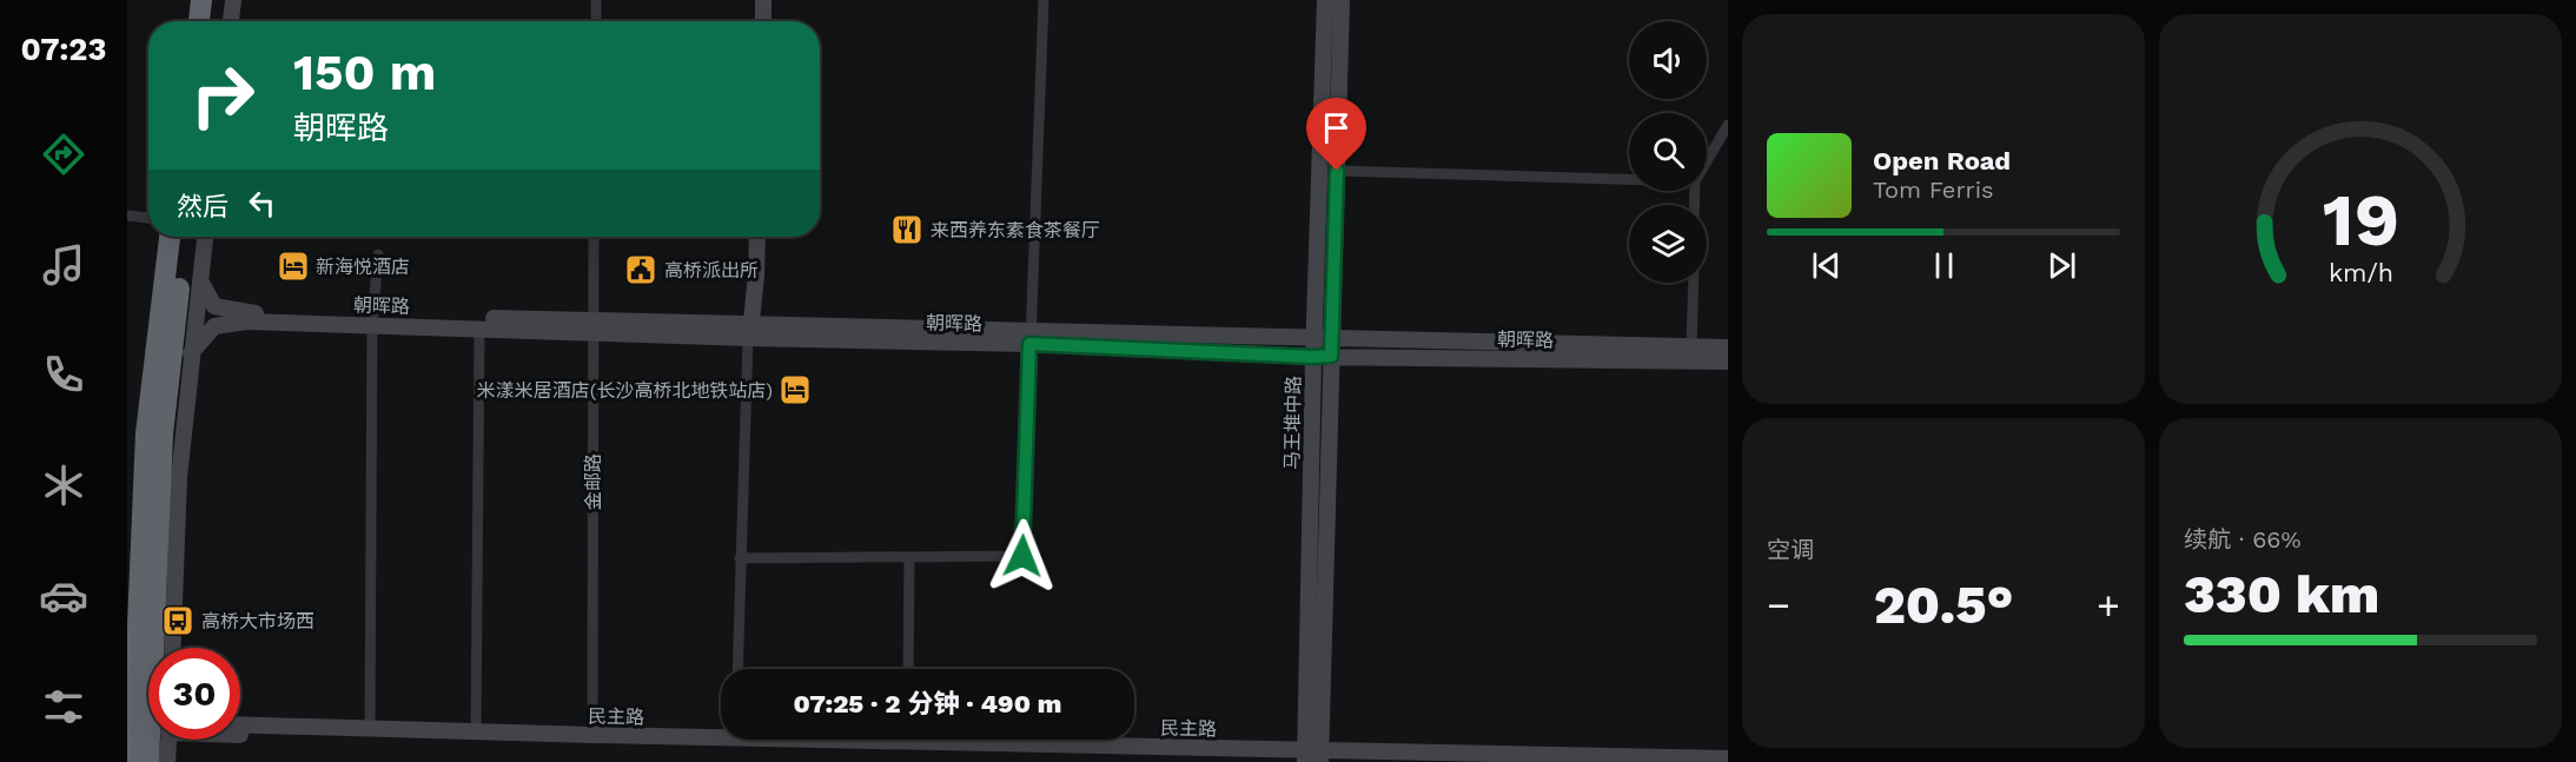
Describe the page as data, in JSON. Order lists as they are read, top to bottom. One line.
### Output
{"streets":{"street":["朝晖路","马王堆中路","金邮路","民主路"]},"crossings":[["朝晖路","马王堆中路"],["朝晖路","金邮路"],["马王堆中路","民主路"],["金邮路","民主路"]],"places":{"restaurant":["来西养东素食茶餐厅"],"hotel":["新海悦酒店","米漾米居酒店(长沙高桥北地铁站店)"],"public building":["高桥派出所"],"bus stop":["高桥大市场西"]},"page":{"tabs":"07:23","turn":["150 m","朝晖路"],"song":["Open Road","Tom Ferris"],"then":"然后","tile":["空调",["续航 · 66%","330 km"]],"heat":["−","20.5°","+"],"limit":"30","trip":"07:25 · 2 分钟 · 490 m","gauge":["19","km/h"]}}
